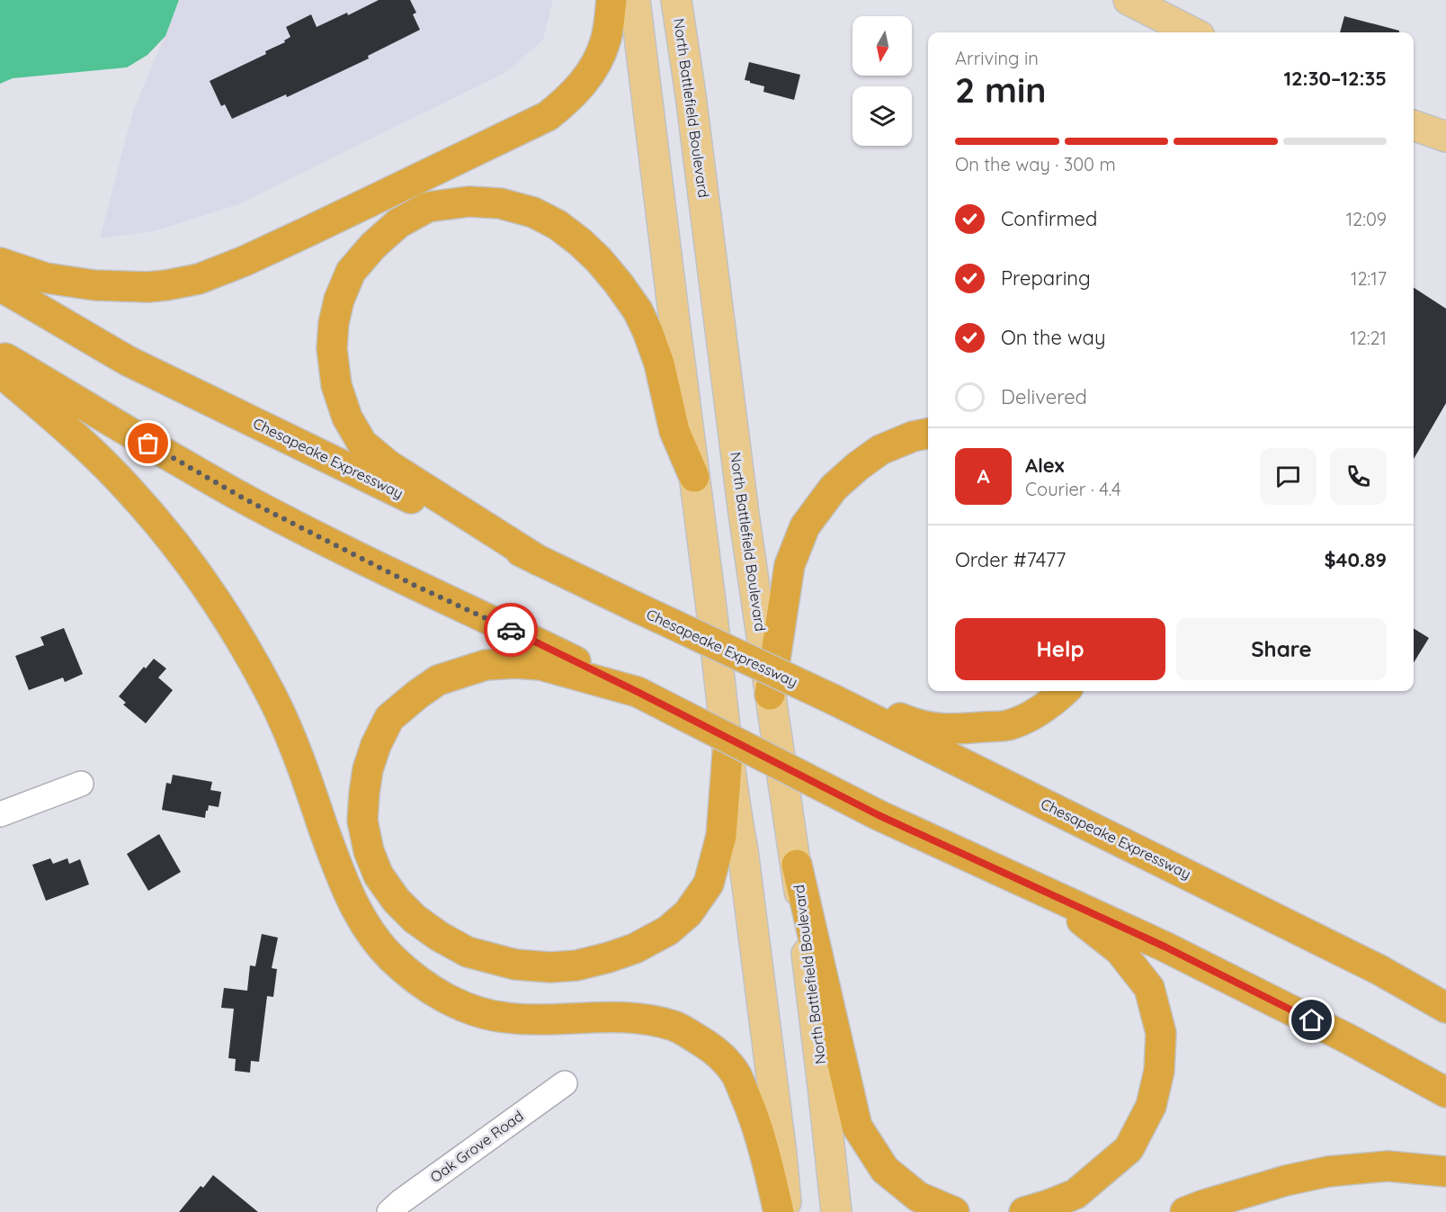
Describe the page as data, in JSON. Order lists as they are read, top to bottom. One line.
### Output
{"streets":{"highway":["Chesapeake Expressway"],"main road":["North Battlefield Boulevard"],"street":["Oak Grove Road"]},"north":"bottom","page":{"heading":["2 min","Arriving in","12:30–12:35"],"panel":["Alex","Courier · 4.4","Order #7477","$40.89"],"bar":"On the way · 300 m","list":[["Confirmed","12:09"],["Preparing","12:17"],["On the way","12:21"],"Delivered"],"round":"A","buttons":["Help","Share"]}}
